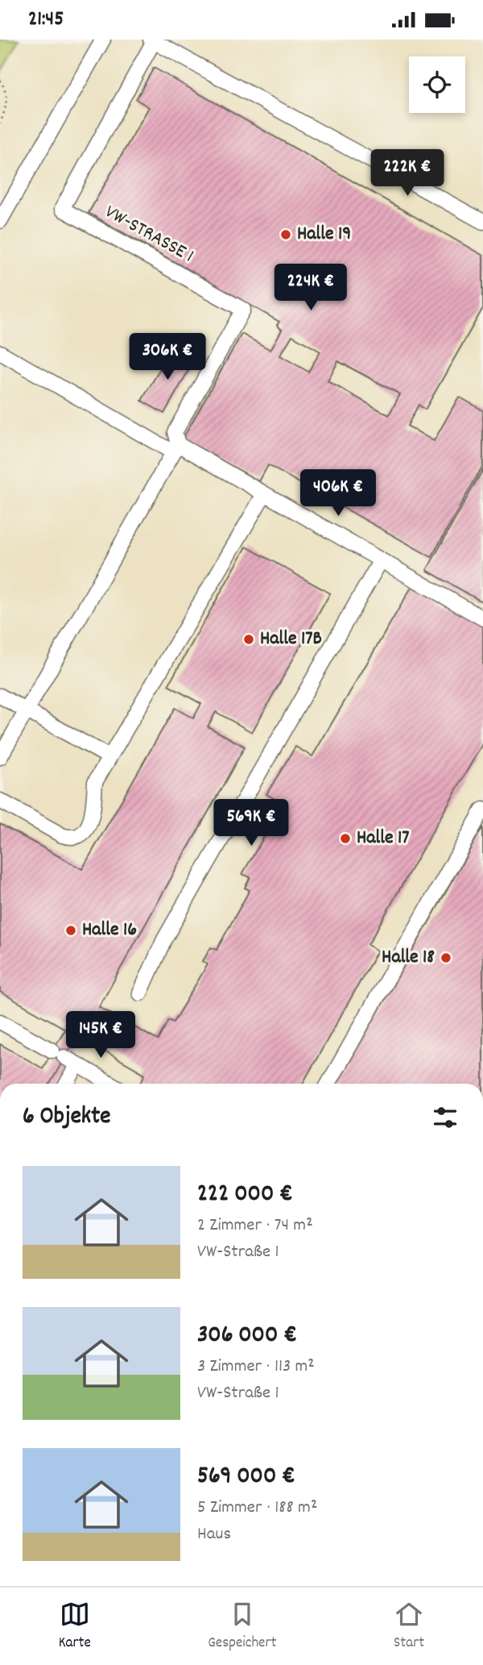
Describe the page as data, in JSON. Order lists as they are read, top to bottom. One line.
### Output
{"streets":{"street":["VW-STRASSE 1"]},"places":["Halle 19","Halle 17B","Halle 17","Halle 16","Halle 18"],"page":{"status":"21:45","price":["222K €","224K €","306K €","406K €","569K €","145K €"],"heading":"6 Objekte","list":[{"name":"222 000 €","note":"2 Zimmer · 74 m² · VW-Straße 1"},{"name":"306 000 €","note":"3 Zimmer · 113 m² · VW-Straße 1"},{"name":"569 000 €","note":"5 Zimmer · 188 m² · Haus"}],"tabs":["Karte","Gespeichert","Start"]}}
